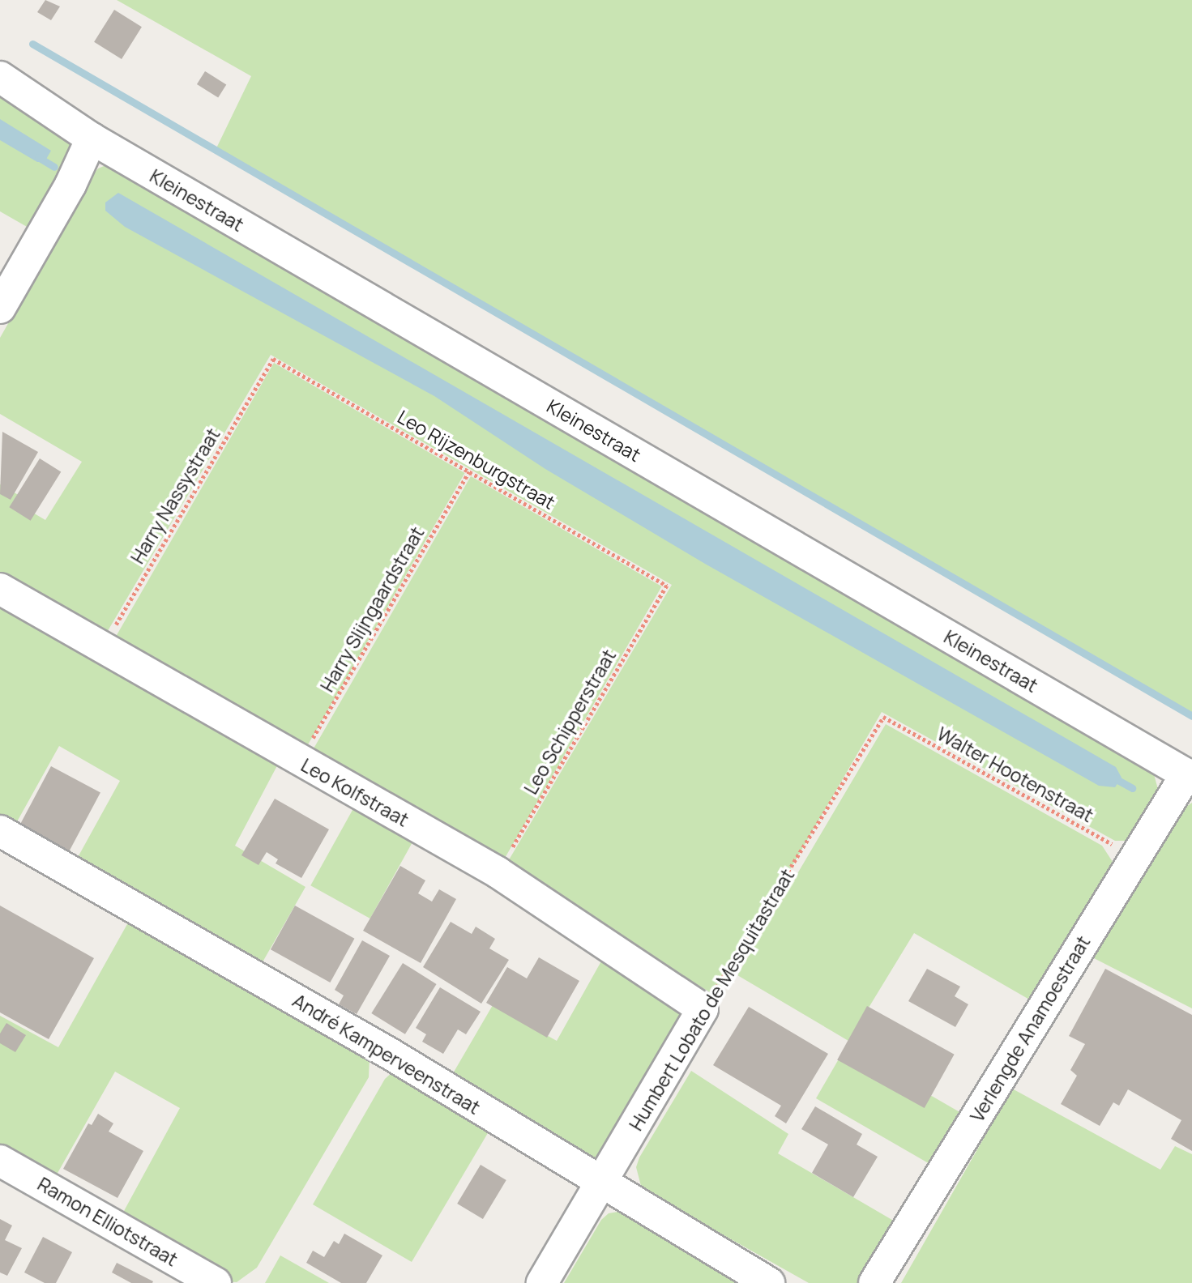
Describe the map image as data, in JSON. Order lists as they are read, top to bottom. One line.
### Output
{"streets":{"street":["Kleinestraat","Leo Kolfstraat","Humbert Lobato de Mesquitastraat","Verlengde Anamoestraat","André Kamperveenstraat","Ramon Elliotstraat"],"path":["Leo Rijzenburgstraat","Harry Nassystraat","Harry Slijngaardstraat","Leo Schipperstraat","Walter Hootenstraat"]},"crossings":[["Kleinestraat","Verlengde Anamoestraat"],["Leo Rijzenburgstraat","Harry Nassystraat"],["Leo Rijzenburgstraat","Harry Slijngaardstraat"],["Leo Rijzenburgstraat","Leo Schipperstraat"],["Harry Nassystraat","Leo Kolfstraat"],["Harry Slijngaardstraat","Leo Kolfstraat"],["Leo Schipperstraat","Leo Kolfstraat"],["Walter Hootenstraat","Humbert Lobato de Mesquitastraat"],["Walter Hootenstraat","Verlengde Anamoestraat"],["Leo Kolfstraat","Humbert Lobato de Mesquitastraat"],["Humbert Lobato de Mesquitastraat","André Kamperveenstraat"]]}
